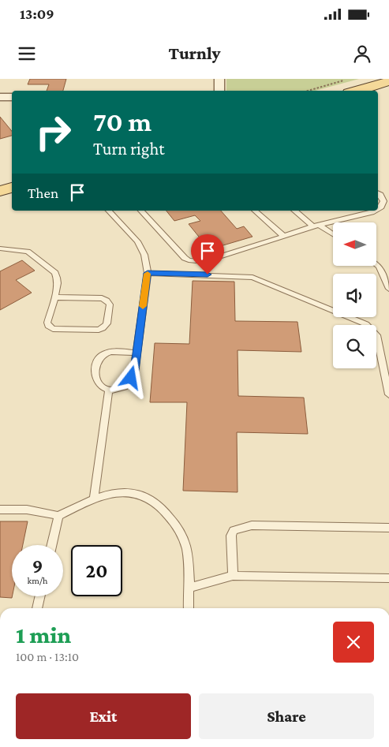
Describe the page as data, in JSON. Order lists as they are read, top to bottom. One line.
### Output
{"north":"left","page":{"status":"13:09","header":"Turnly","turn":["70 m","Turn right"],"then":"Then","speed":"9 km/h","limit":"20","heading":["1 min","100 m · 13:10"],"buttons":["Exit","Share"]}}
